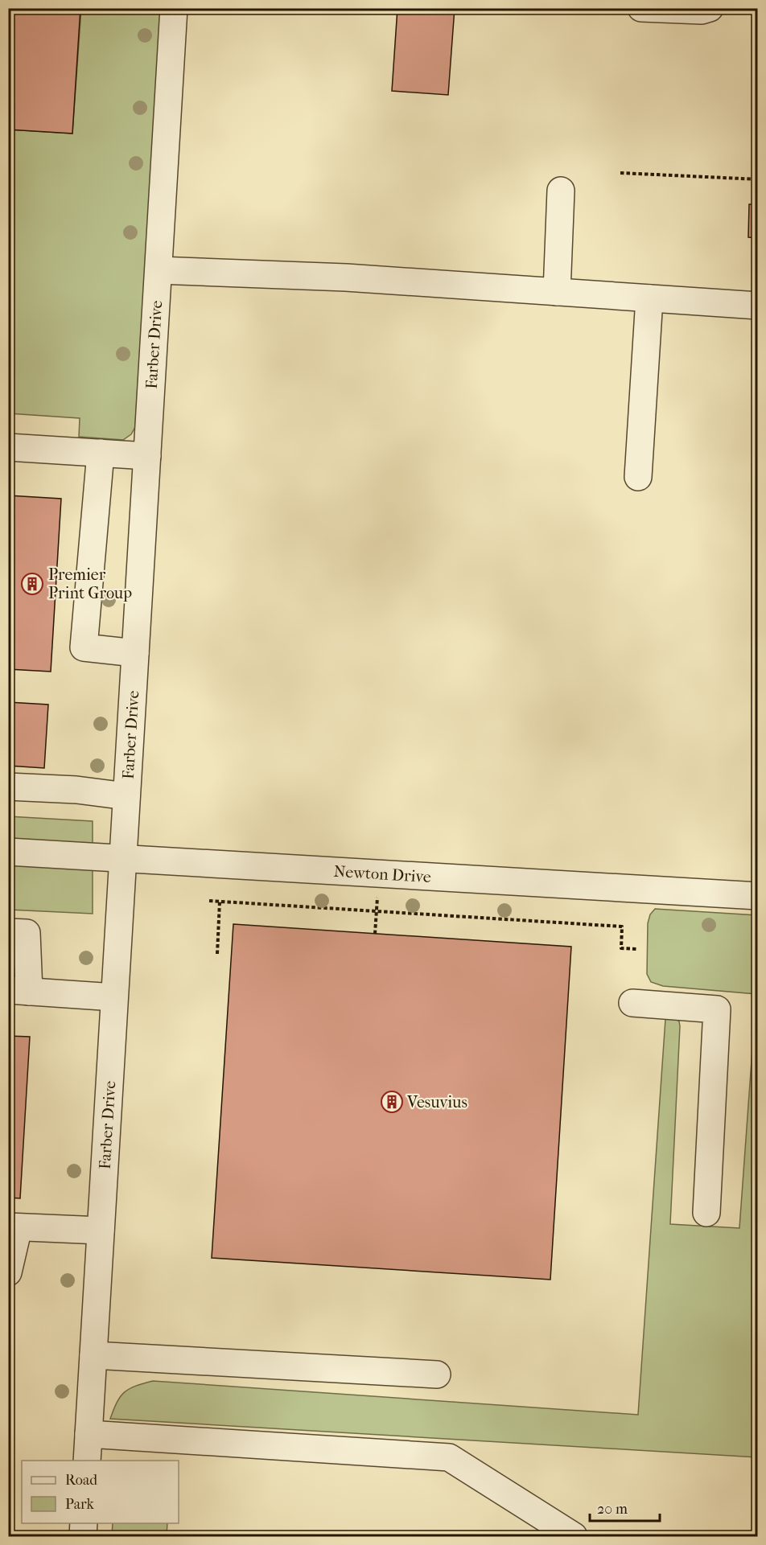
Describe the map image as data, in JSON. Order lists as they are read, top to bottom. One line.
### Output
{"streets":{"street":["Farber Drive","Newton Drive"]},"crossings":[["Farber Drive","Newton Drive"]],"places":{"building":["Premier Print Group","Vesuvius"]},"legend":["Road","Park"],"scale_bar":"20 m"}
